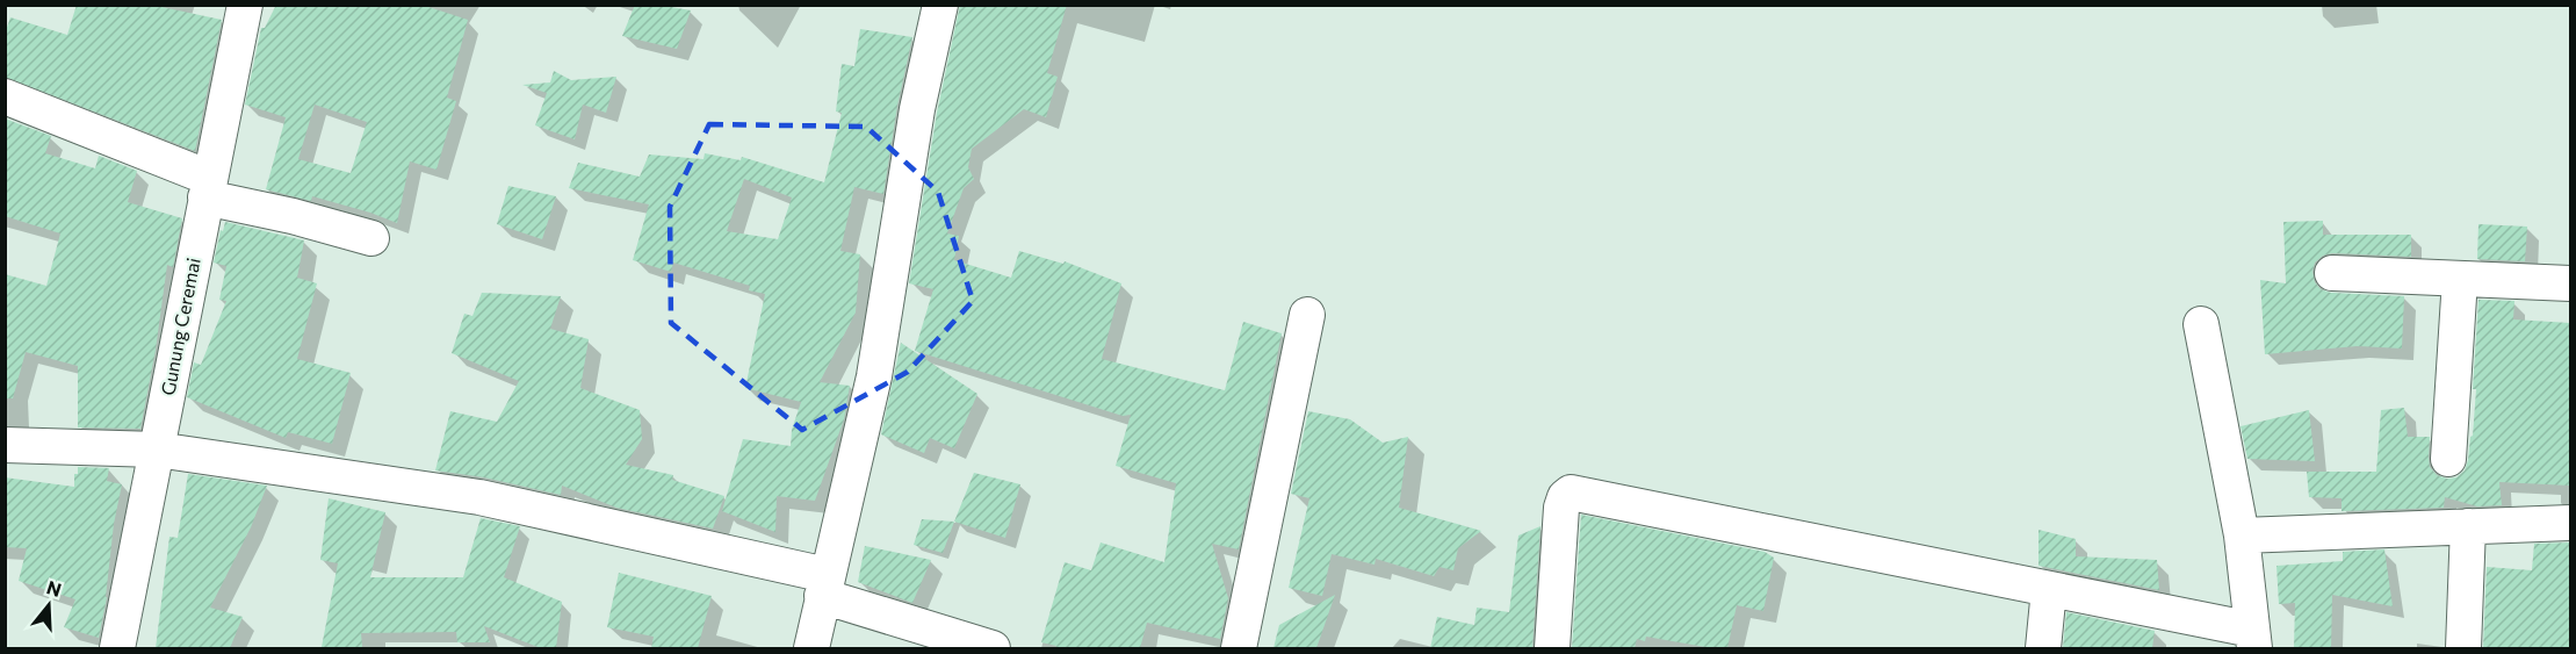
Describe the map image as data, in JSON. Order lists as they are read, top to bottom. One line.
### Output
{"streets":{"street":["Gunung Ceremai"]},"north":"top"}
